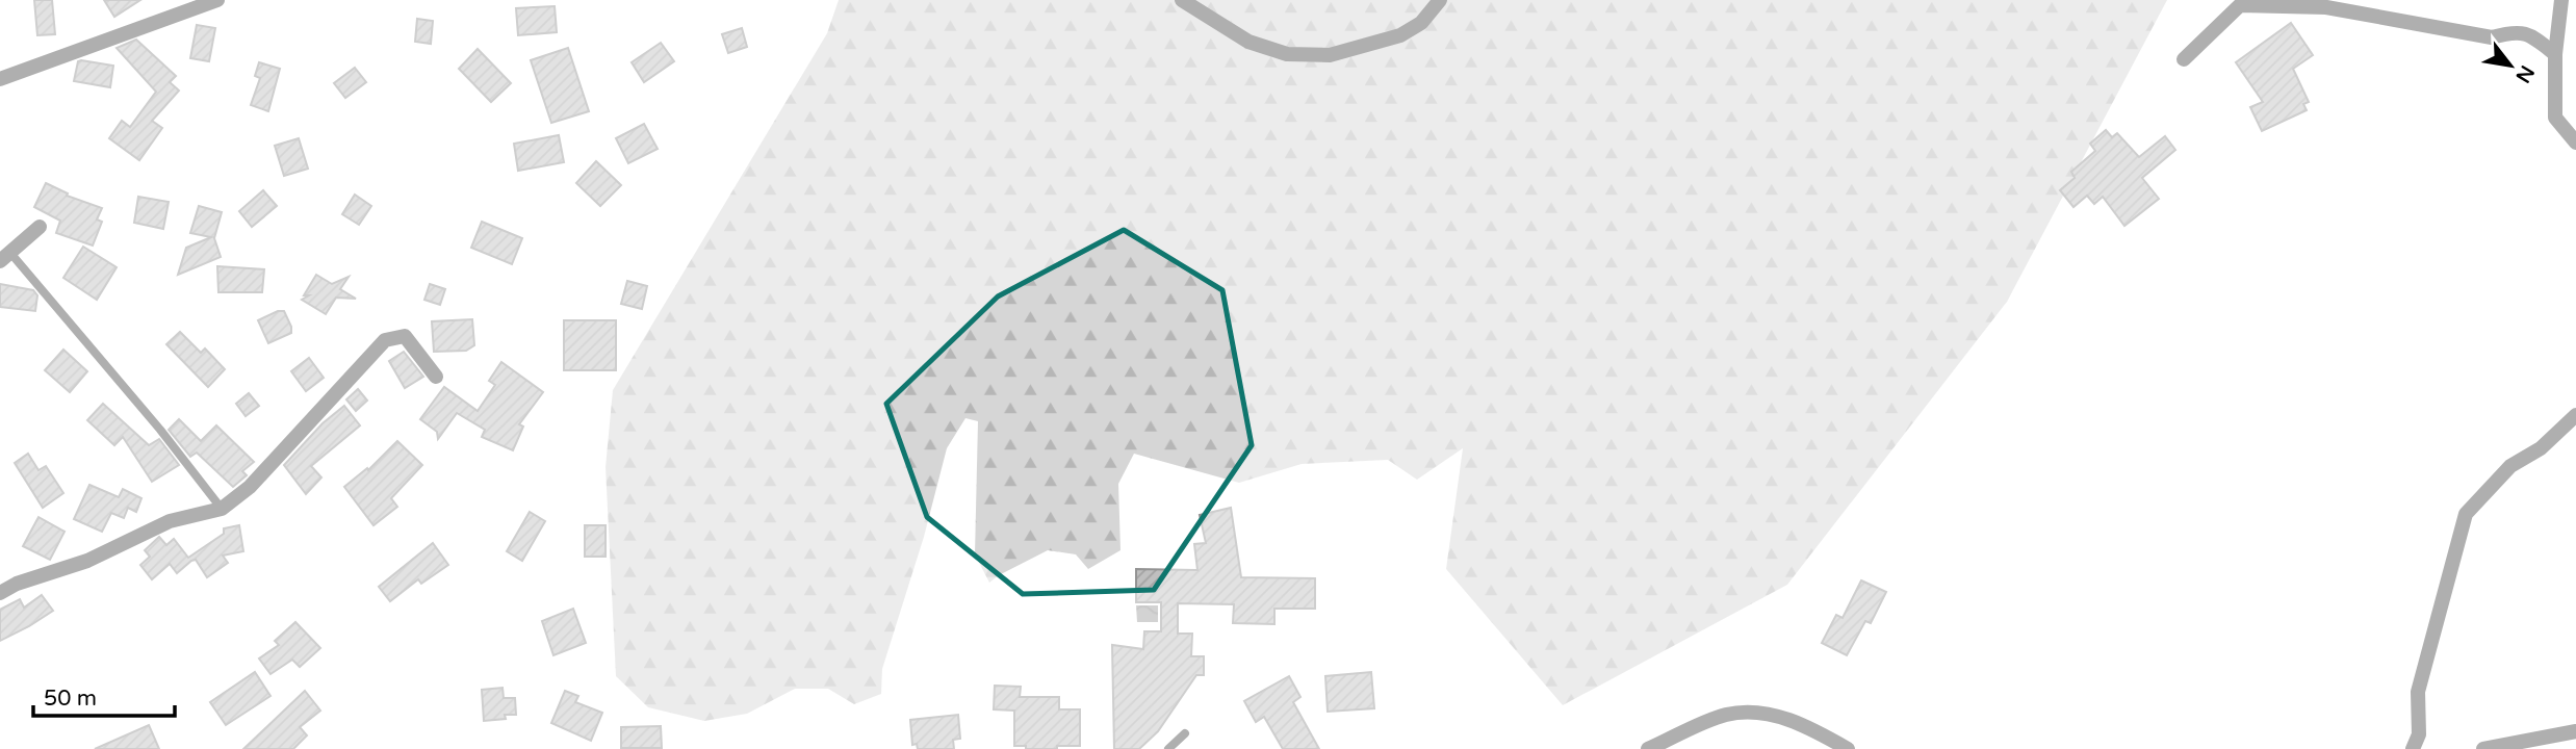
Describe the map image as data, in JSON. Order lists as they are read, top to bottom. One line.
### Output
{"scale_bar":"50 m","north":"bottom right"}
